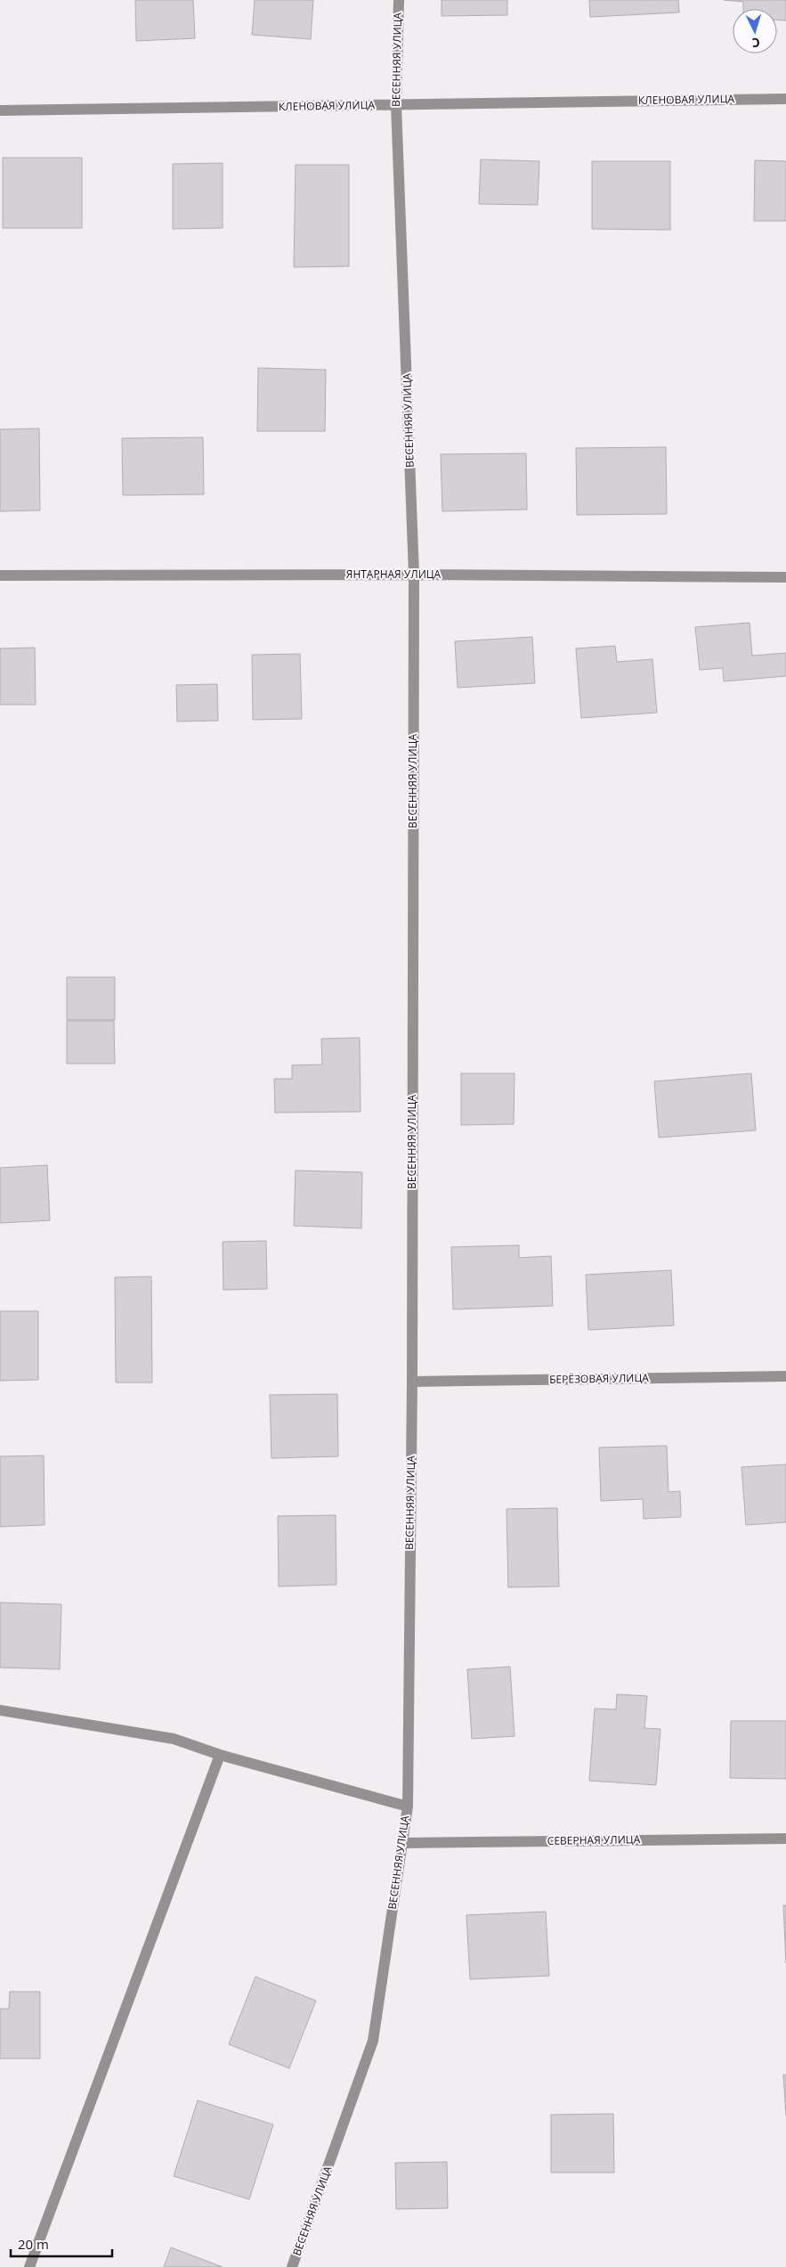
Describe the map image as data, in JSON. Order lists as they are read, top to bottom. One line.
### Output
{"streets":{"street":["ВЕСЕННЯЯ УЛИЦА","КЛЕНОВАЯ УЛИЦА","ЯНТАРНАЯ УЛИЦА","БЕРЁЗОВАЯ УЛИЦА","СЕВЕРНАЯ УЛИЦА"]},"crossings":[["ВЕСЕННЯЯ УЛИЦА","КЛЕНОВАЯ УЛИЦА"],["ВЕСЕННЯЯ УЛИЦА","ЯНТАРНАЯ УЛИЦА"],["ВЕСЕННЯЯ УЛИЦА","БЕРЁЗОВАЯ УЛИЦА"],["ВЕСЕННЯЯ УЛИЦА","СЕВЕРНАЯ УЛИЦА"]],"scale_bar":"20 m","north":"bottom"}
